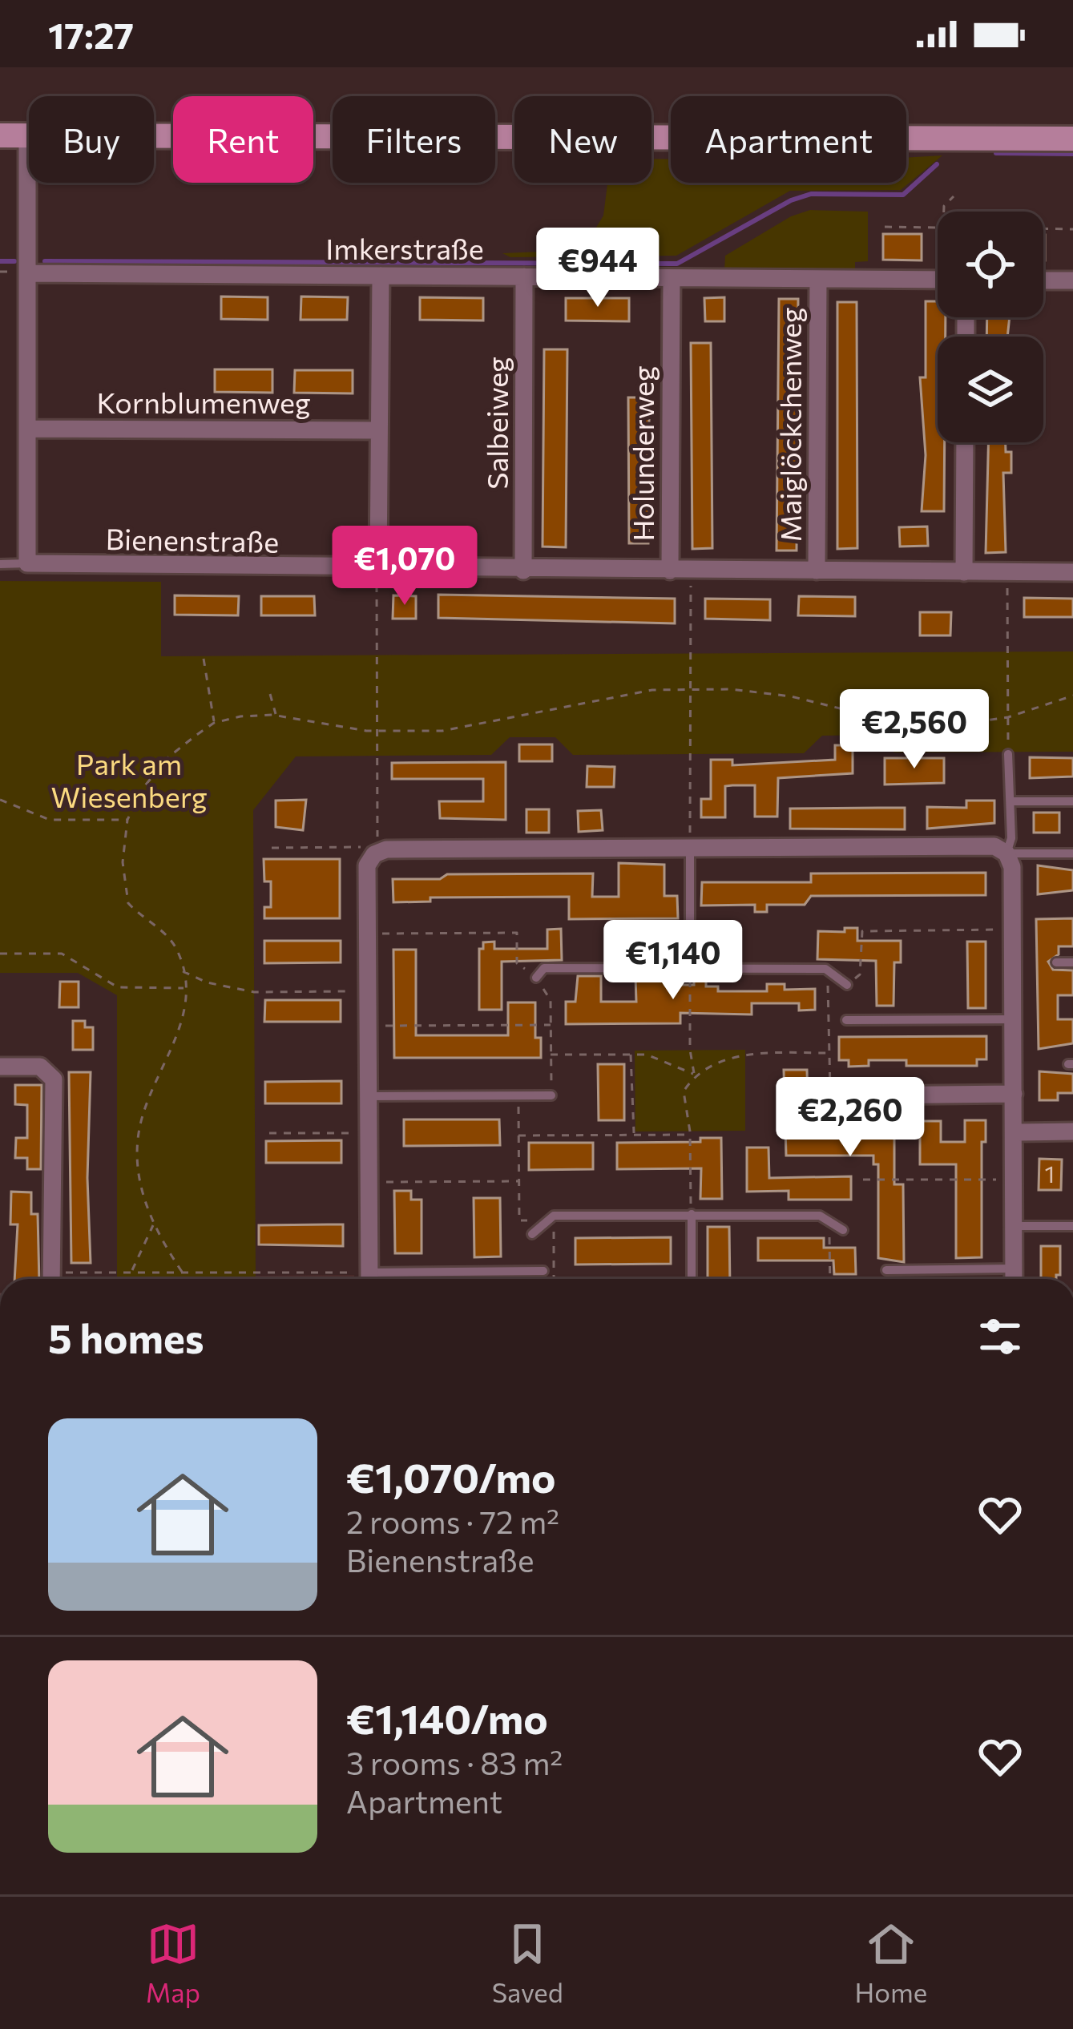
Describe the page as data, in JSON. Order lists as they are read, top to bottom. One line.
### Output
{"streets":{"street":["Imkerstraße","Kornblumenweg","Salbeiweg","Maiglöckchenweg","Holunderweg","Bienenstraße"]},"crossings":[["Imkerstraße","Salbeiweg"],["Imkerstraße","Maiglöckchenweg"],["Imkerstraße","Holunderweg"],["Salbeiweg","Bienenstraße"],["Maiglöckchenweg","Bienenstraße"],["Holunderweg","Bienenstraße"]],"parks":["Park am Wiesenberg"],"house_numbers":["1"],"page":{"status":"17:27","chip":["Buy","Rent","Filters","New","Apartment"],"price":["€944","€1,070","€2,560","€1,140","€2,260"],"heading":"5 homes","list":[{"name":"€1,070/mo","note":"2 rooms · 72 m² · Bienenstraße"},{"name":"€1,140/mo","note":"3 rooms · 83 m² · Apartment"}],"tabs":["Map","Saved","Home"]}}
